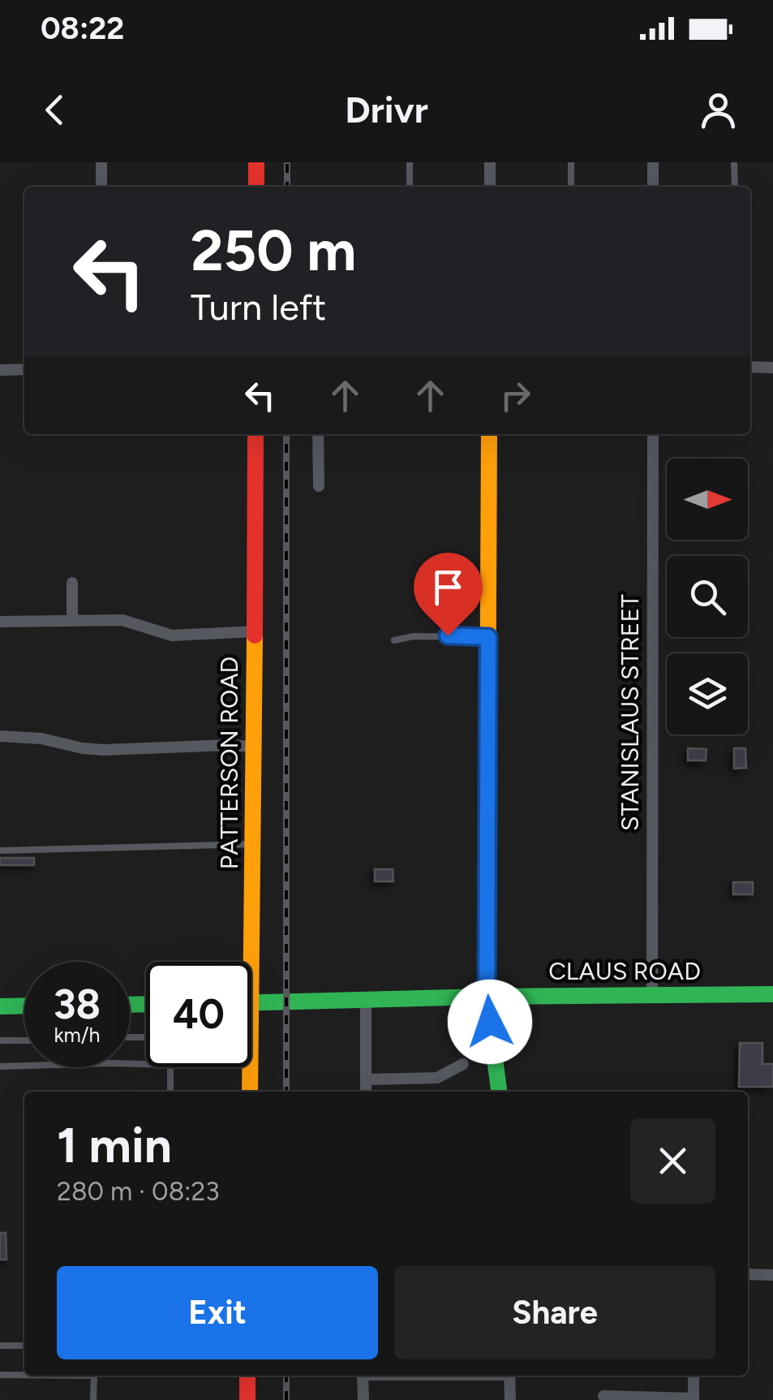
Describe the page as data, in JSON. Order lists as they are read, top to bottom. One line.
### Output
{"streets":{"main road":["PATTERSON ROAD","CLAUS ROAD"],"street":["STANISLAUS STREET"]},"crossings":[["STANISLAUS STREET","CLAUS ROAD"],["PATTERSON ROAD","CLAUS ROAD"]],"north":"right","page":{"status":"08:22","header":"Drivr","turn":["250 m","Turn left"],"speed":"38 km/h","limit":"40","heading":["1 min","280 m · 08:23"],"buttons":["Exit","Share"]}}
